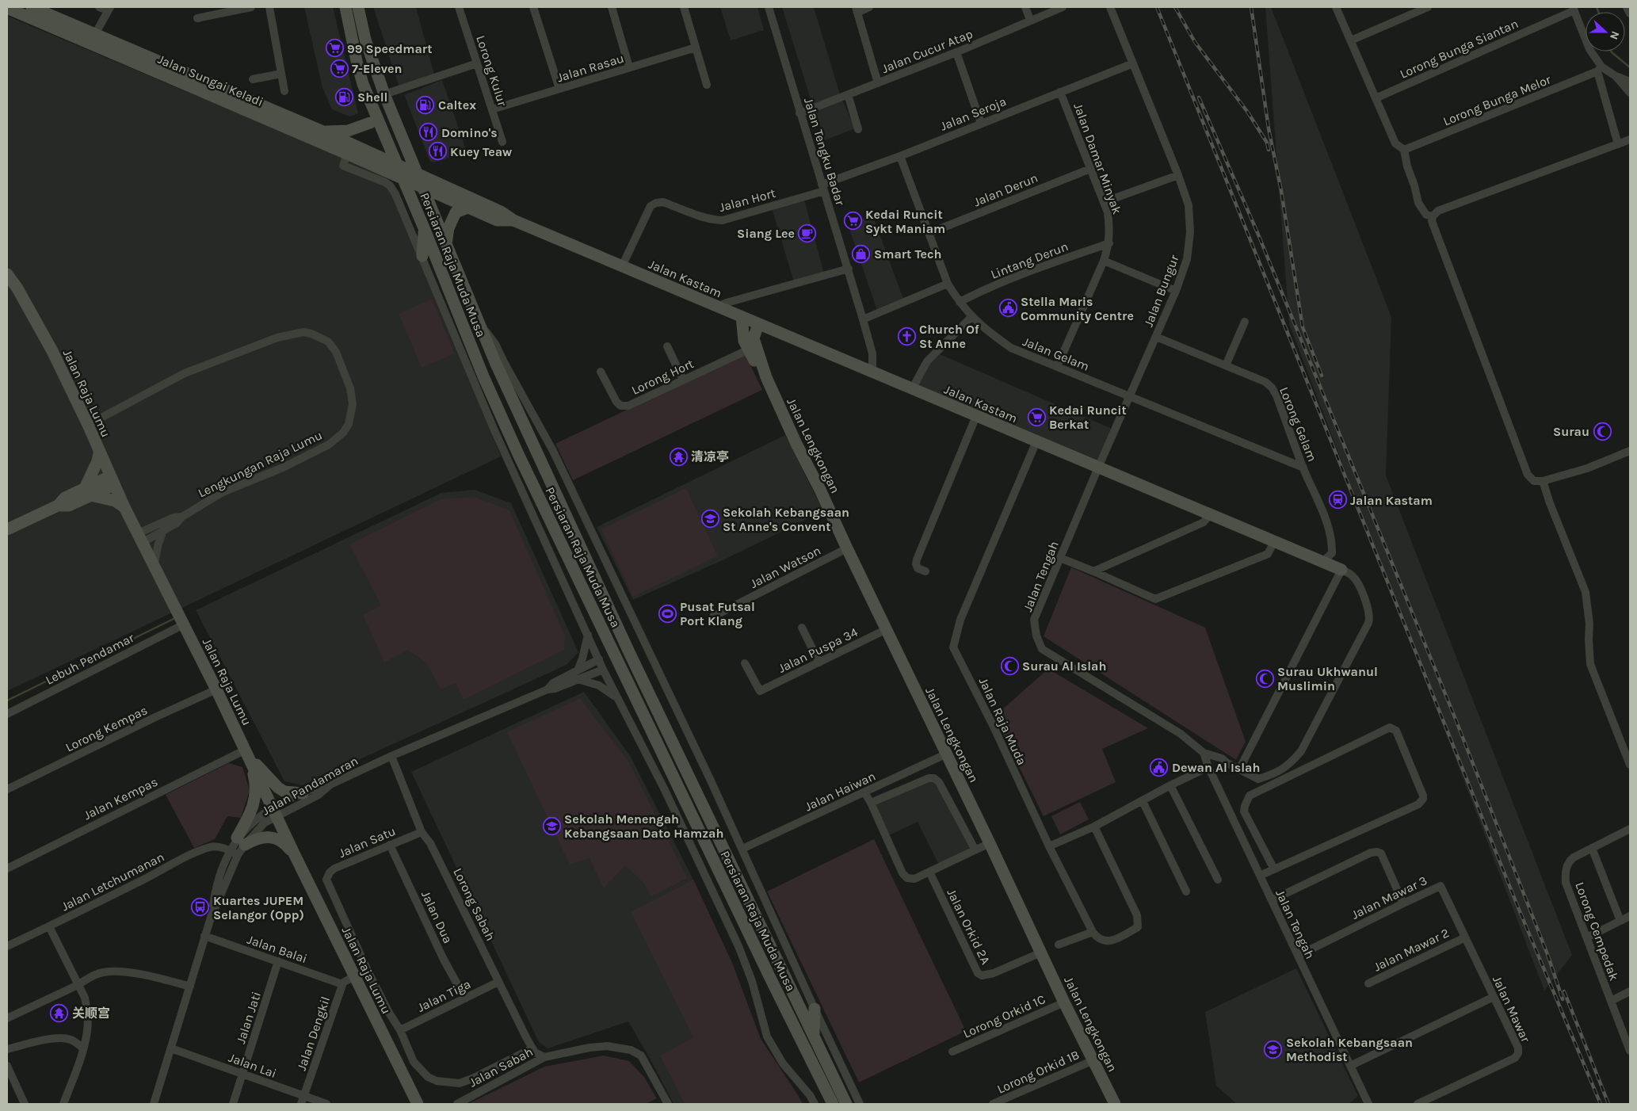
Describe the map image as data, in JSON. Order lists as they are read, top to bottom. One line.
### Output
{"streets":{"street":["Lorong Bunga Siantan","Jalan Cucur Atap","Jalan Rasau","Lorong Kulur","Jalan Sungai Keladi","Lorong Bunga Melor","Jalan Seroja","Jalan Tengku Badar","Jalan Damar Minyak","Jalan Derun","Jalan Hort","Lintang Derun","Persiaran Raja Muda Musa","Jalan Kastam","Jalan Bungur","Jalan Gelam","Lorong Hort","Jalan Raja Lumu","Lorong Gelam","Jalan Lengkongan","Lengkungan Raja Lumu","Jalan Watson","Jalan Tengah","Jalan Puspa 34","Lebuh Pendamar","Jalan Raja Muda","Lorong Kempas","Jalan Pandamaran","Jalan Haiwan","Jalan Kempas","Jalan Satu","Jalan Letchumanan","Jalan Mawar 3","Lorong Sabah","Jalan Dua","Jalan Orkid 2A","Lorong Cempedak","Jalan Balai","Jalan Mawar 2","Jalan Tiga","Jalan Mawar","Lorong Orkid 1C","Jalan Jati","Jalan Dengkil","Jalan Lai","Jalan Sabah","Lorong Orkid 1B"]},"crossings":[["Jalan Cucur Atap","Jalan Tengku Badar"],["Jalan Rasau","Lorong Kulur"],["Jalan Sungai Keladi","Persiaran Raja Muda Musa"],["Jalan Sungai Keladi","Jalan Kastam"],["Jalan Seroja","Jalan Tengku Badar"],["Jalan Seroja","Jalan Damar Minyak"],["Jalan Seroja","Jalan Hort"],["Jalan Seroja","Jalan Bungur"],["Jalan Seroja","Jalan Gelam"],["Jalan Tengku Badar","Jalan Hort"],["Jalan Tengku Badar","Jalan Kastam"],["Jalan Damar Minyak","Jalan Derun"],["Jalan Damar Minyak","Lintang Derun"],["Jalan Damar Minyak","Jalan Gelam"],["Jalan Derun","Jalan Gelam"],["Jalan Hort","Jalan Kastam"],["Lintang Derun","Jalan Gelam"],["Persiaran Raja Muda Musa","Jalan Kastam"],["Jalan Kastam","Jalan Bungur"],["Jalan Kastam","Lorong Gelam"],["Jalan Kastam","Jalan Lengkongan"],["Jalan Kastam","Jalan Tengah"],["Jalan Kastam","Jalan Raja Muda"],["Jalan Bungur","Jalan Gelam"],["Jalan Bungur","Lorong Gelam"],["Jalan Bungur","Jalan Tengah"],["Jalan Gelam","Lorong Gelam"],["Lorong Hort","Jalan Lengkongan"],["Jalan Raja Lumu","Lengkungan Raja Lumu"],["Jalan Raja Lumu","Lebuh Pendamar"],["Jalan Raja Lumu","Lorong Kempas"],["Jalan Raja Lumu","Jalan Pandamaran"],["Jalan Raja Lumu","Jalan Kempas"],["Jalan Raja Lumu","Jalan Dengkil"],["Jalan Lengkongan","Jalan Watson"],["Jalan Lengkongan","Jalan Puspa 34"],["Jalan Lengkongan","Jalan Haiwan"],["Jalan Lengkongan","Jalan Orkid 2A"],["Jalan Lengkongan","Lorong Orkid 1C"],["Jalan Lengkongan","Lorong Orkid 1B"],["Jalan Tengah","Jalan Mawar 3"],["Jalan Pandamaran","Lorong Sabah"],["Jalan Satu","Lorong Sabah"],["Jalan Satu","Jalan Dua"],["Jalan Satu","Jalan Tiga"],["Jalan Mawar 3","Jalan Mawar 2"],["Jalan Mawar 3","Jalan Mawar"],["Lorong Sabah","Jalan Tiga"],["Lorong Sabah","Jalan Sabah"],["Jalan Dua","Jalan Tiga"],["Jalan Balai","Jalan Jati"],["Jalan Balai","Jalan Dengkil"],["Jalan Mawar 2","Jalan Mawar"],["Jalan Jati","Jalan Lai"],["Jalan Dengkil","Jalan Lai"]],"places":{"supermarket":["99 Speedmart","7-Eleven","Kedai Runcit Sykt Maniam","Kedai Runcit Berkat"],"fuel station":["Shell","Caltex"],"restaurant":["Domino's","Kuey Teaw"],"cafe":["Siang Lee"],"shop":["Smart Tech"],"public building":["Stella Maris Community Centre","Dewan Al Islah"],"church":["Church Of St Anne"],"mosque":["Surau","Surau Al Islah","Surau Ukhwanul Muslimin"],"temple":["清凉亭","关顺宫"],"station":["Jalan Kastam"],"school or university":["Sekolah Kebangsaan St Anne's Convent","Sekolah Menengah Kebangsaan Dato Hamzah","Sekolah Kebangsaan Methodist"],"sports":["Pusat Futsal Port Klang"],"bus stop":["Kuartes JUPEM Selangor (Opp)"]},"north":"right"}
